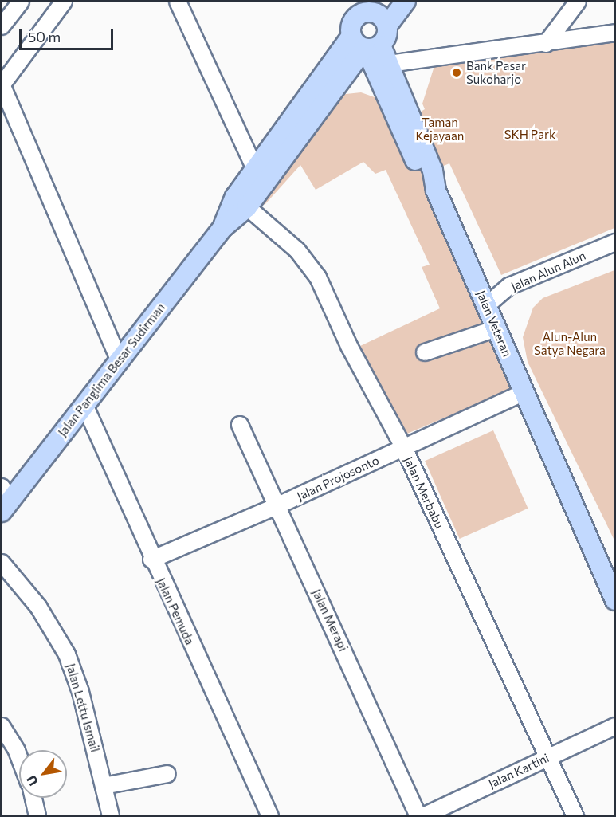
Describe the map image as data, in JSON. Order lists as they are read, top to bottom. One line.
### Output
{"streets":{"main road":["Jalan Veteran","Jalan Panglima Besar Sudirman"],"street":["Jalan Alun Alun","Jalan Projosonto","Jalan Merbabu","Jalan Pemuda","Jalan Merapi","Jalan Lettu Ismail","Jalan Kartini"]},"crossings":[["Jalan Alun Alun","Jalan Veteran"],["Jalan Veteran","Jalan Panglima Besar Sudirman"],["Jalan Veteran","Jalan Projosonto"],["Jalan Panglima Besar Sudirman","Jalan Merbabu"],["Jalan Panglima Besar Sudirman","Jalan Pemuda"],["Jalan Projosonto","Jalan Merbabu"],["Jalan Projosonto","Jalan Pemuda"],["Jalan Projosonto","Jalan Merapi"],["Jalan Merbabu","Jalan Kartini"]],"parks":["Taman Kejayaan","SKH Park","Alun-Alun Satya Negara"],"places":["Bank Pasar Sukoharjo"],"scale_bar":"50 m","north":"bottom left"}
